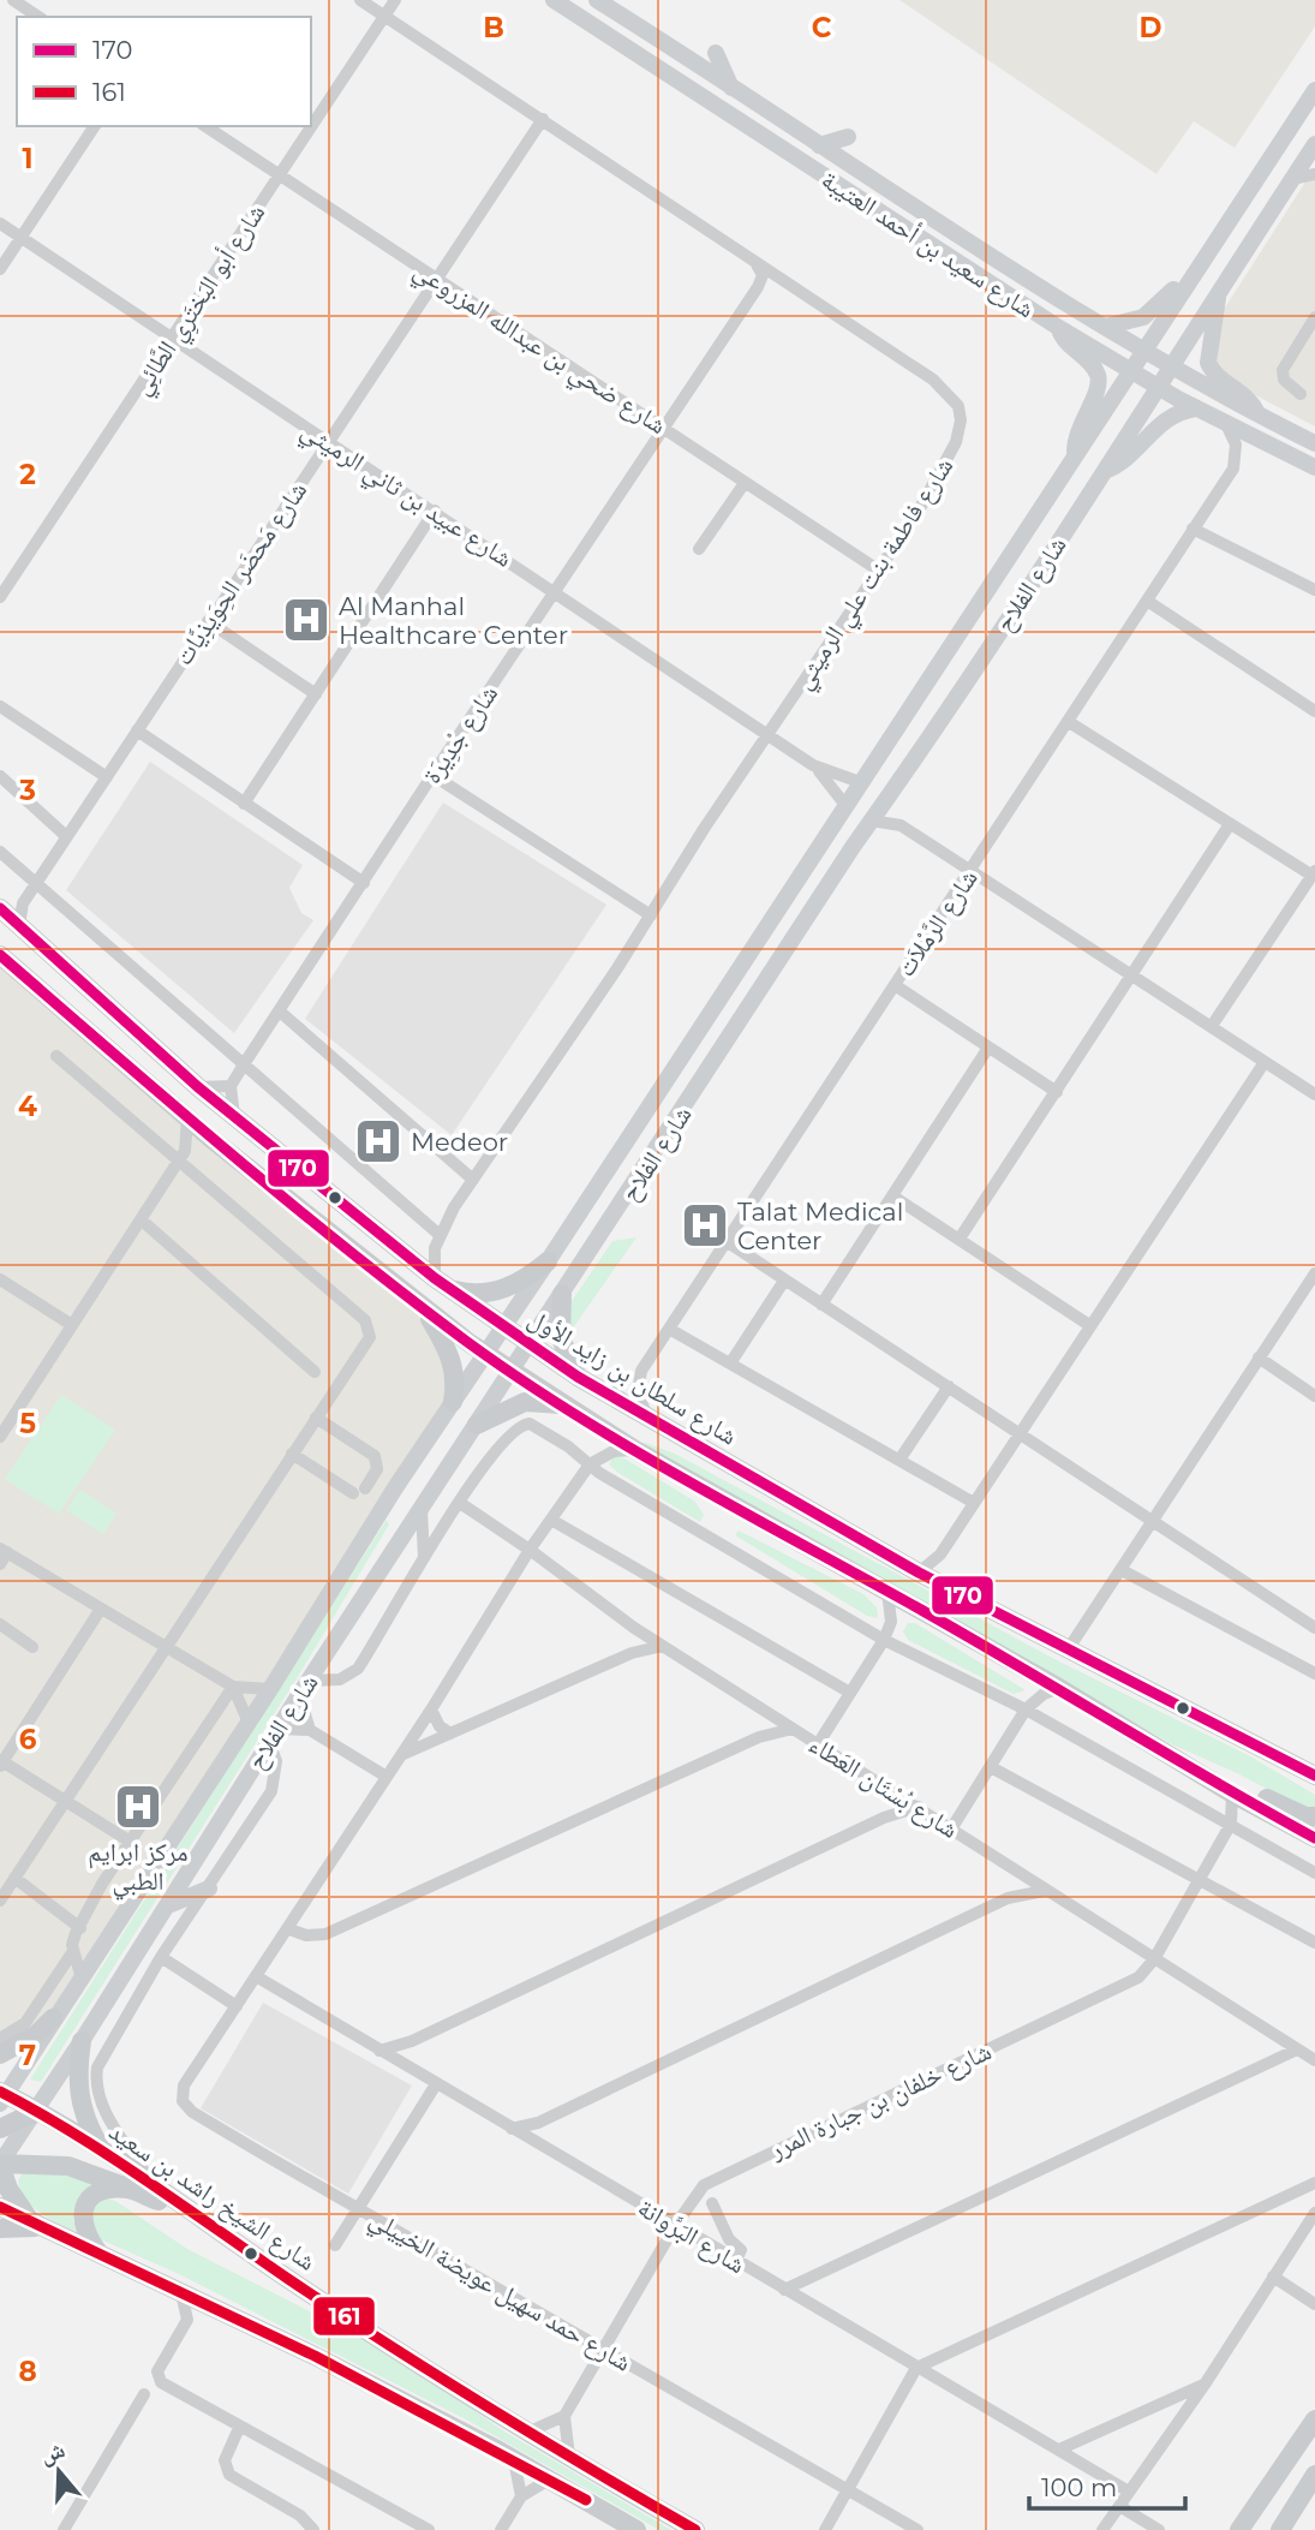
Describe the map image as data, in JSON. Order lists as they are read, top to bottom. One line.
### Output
{"streets":{"main road":["شارع سعيد بن أحمد العتيبة","شارع الفلاح","شارع سلطان بن زايد الأول","شارع الشيخ راشد بن سعيد"],"street":["شارع أبو البَختَرِي الطَّائِي","شارع ضحي بن عبدالله المزروعي","شارع عبيد بن ثاني الرميثي","شارع مَحضَر الحِوَيذِيَّات","شارع فاطمة بنت علي الرميثي","شارع جْدِيرَة","شارع الرَّمْلاَت","شارع بُسْتَان العَطاء","شارع خلفان بن جبارة المرر","شارع البَرَّوانة","شارع حمد سهيل عويضة الخييلي"]},"crossings":[["شارع سعيد بن أحمد العتيبة","شارع الفلاح"],["شارع سعيد بن أحمد العتيبة","شارع الرَّمْلاَت"],["شارع أبو البَختَرِي الطَّائِي","شارع ضحي بن عبدالله المزروعي"],["شارع أبو البَختَرِي الطَّائِي","شارع عبيد بن ثاني الرميثي"],["شارع أبو البَختَرِي الطَّائِي","شارع فاطمة بنت علي الرميثي"],["شارع ضحي بن عبدالله المزروعي","شارع مَحضَر الحِوَيذِيَّات"],["شارع ضحي بن عبدالله المزروعي","شارع فاطمة بنت علي الرميثي"],["شارع ضحي بن عبدالله المزروعي","شارع جْدِيرَة"],["شارع عبيد بن ثاني الرميثي","شارع مَحضَر الحِوَيذِيَّات"],["شارع عبيد بن ثاني الرميثي","شارع فاطمة بنت علي الرميثي"],["شارع عبيد بن ثاني الرميثي","شارع الفلاح"],["شارع عبيد بن ثاني الرميثي","شارع جْدِيرَة"],["شارع مَحضَر الحِوَيذِيَّات","شارع فاطمة بنت علي الرميثي"],["شارع مَحضَر الحِوَيذِيَّات","شارع سلطان بن زايد الأول"],["شارع فاطمة بنت علي الرميثي","شارع جْدِيرَة"],["شارع فاطمة بنت علي الرميثي","شارع سلطان بن زايد الأول"],["شارع الفلاح","شارع سلطان بن زايد الأول"],["شارع الفلاح","شارع الشيخ راشد بن سعيد"],["شارع الرَّمْلاَت","شارع سلطان بن زايد الأول"],["شارع بُسْتَان العَطاء","شارع خلفان بن جبارة المرر"],["شارع بُسْتَان العَطاء","شارع حمد سهيل عويضة الخييلي"],["شارع خلفان بن جبارة المرر","شارع البَرَّوانة"],["شارع خلفان بن جبارة المرر","شارع حمد سهيل عويضة الخييلي"],["شارع البَرَّوانة","شارع حمد سهيل عويضة الخييلي"]],"places":{"hospital":["Al Manhal Healthcare Center","Medeor","Talat Medical Center","مركز ابرايم الطبي"]},"lines":["transit line 170","transit line 161"],"legend":["170","161"],"scale_bar":"100 m","north":"top","grid":{"columns":["B","C","D"],"rows":["1","2","3","4","5","6","7","8"]}}
